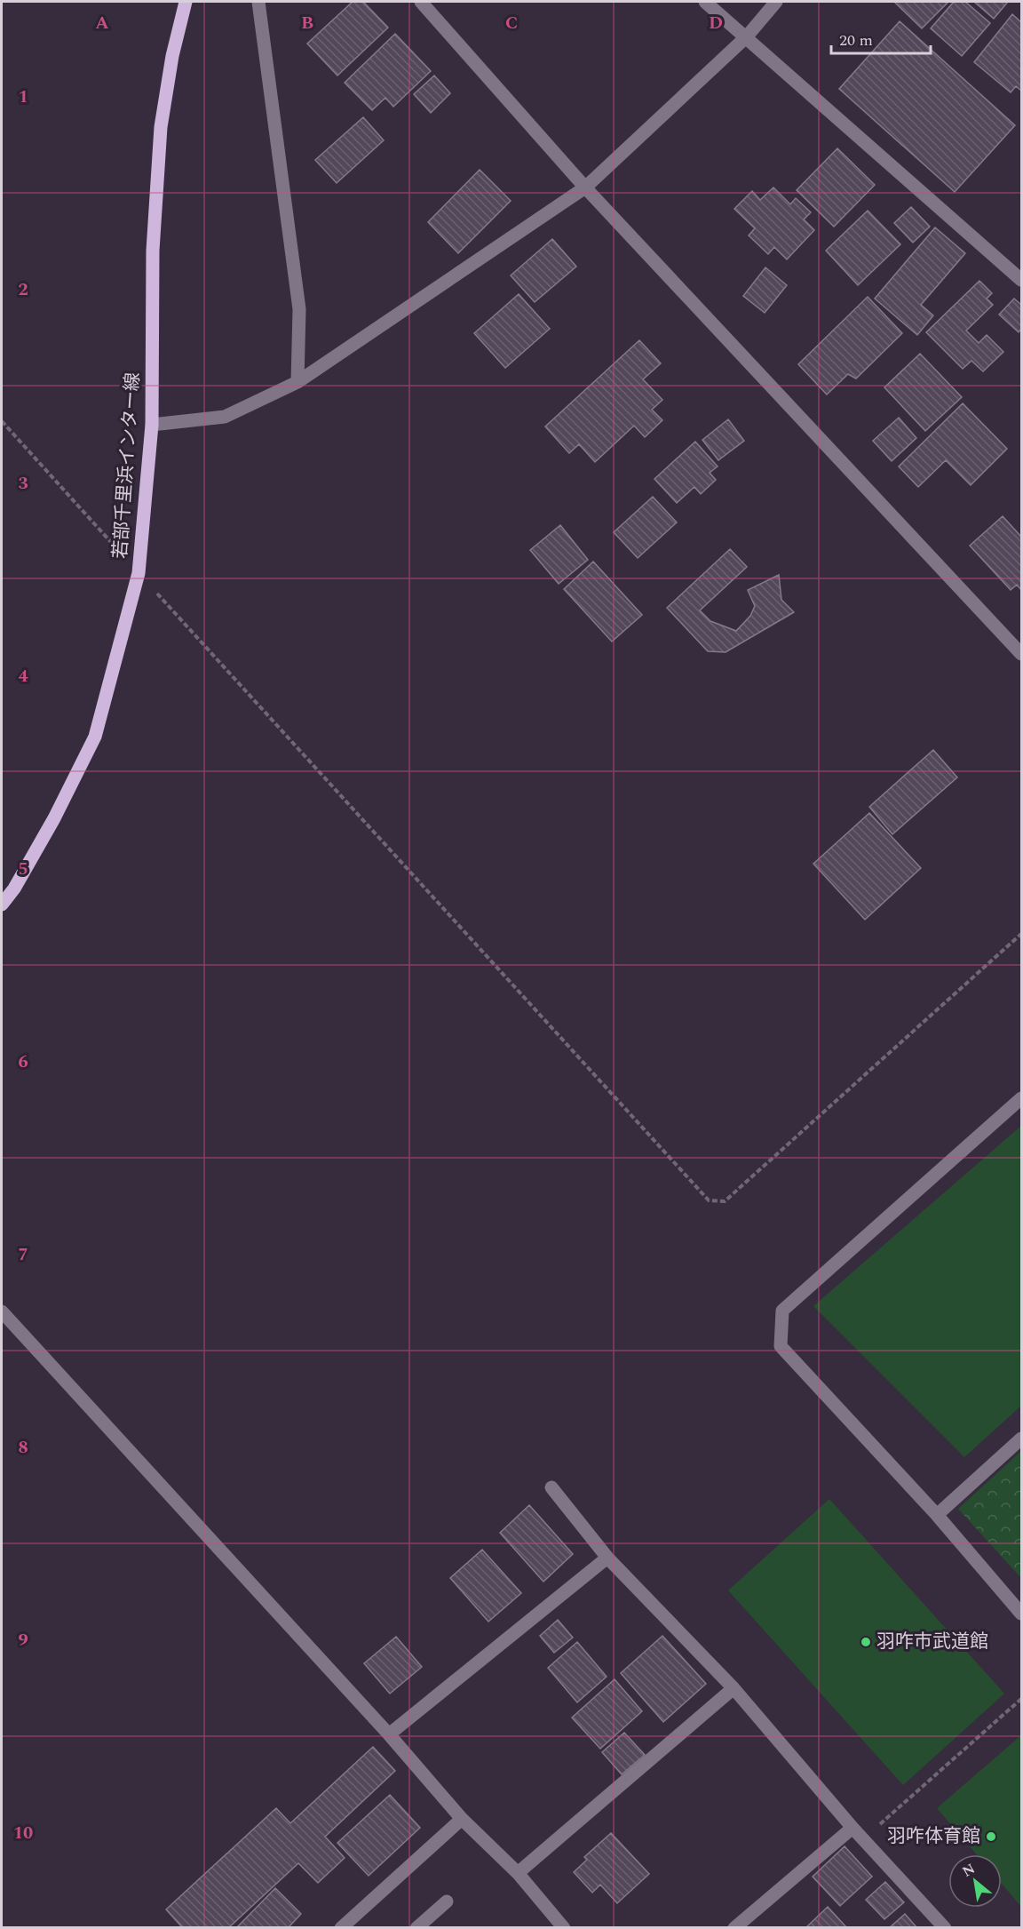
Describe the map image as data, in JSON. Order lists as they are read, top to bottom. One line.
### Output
{"streets":{"main road":["若部千里浜インター線"]},"places":["羽咋市武道館","羽咋体育館"],"scale_bar":"20 m","north":"top left","grid":{"columns":["A","B","C","D"],"rows":["1","2","3","4","5","6","7","8","9","10"]}}
